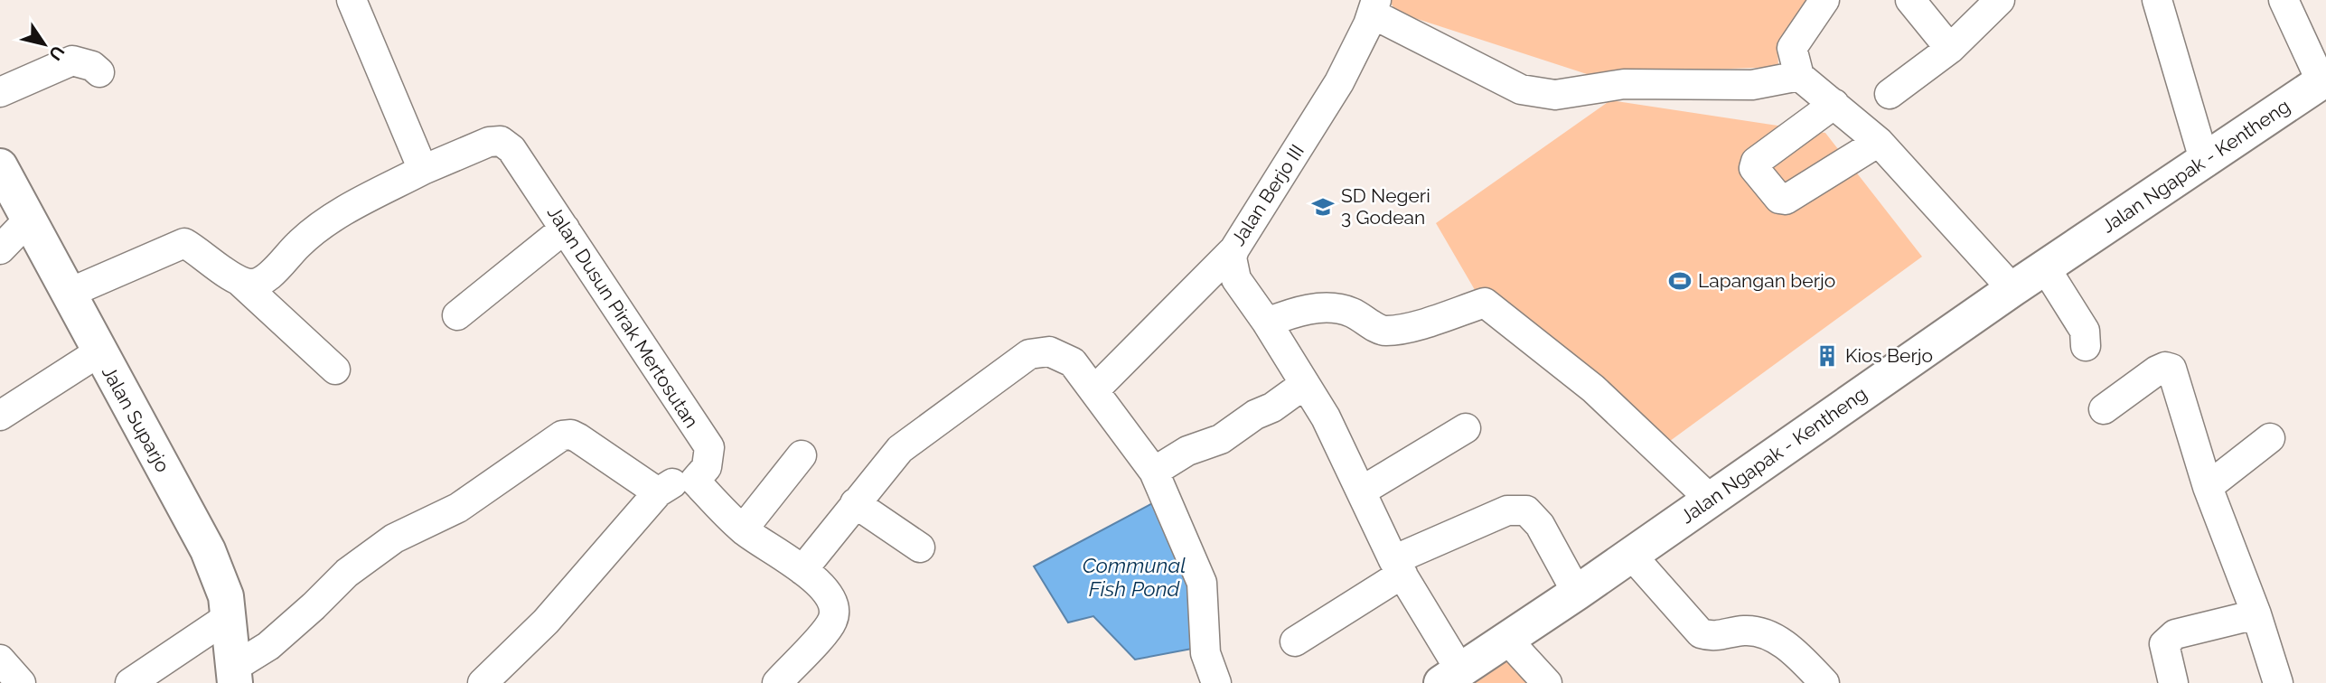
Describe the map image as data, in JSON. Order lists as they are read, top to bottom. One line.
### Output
{"streets":{"main road":["Jalan Ngapak - Kentheng","Jalan Suparjo"],"street":["Jalan Berjo III","Jalan Dusun Pirak Mertosutan"]},"water":["Communal Fish Pond"],"places":{"school or university":["SD Negeri 3 Godean"],"sports":["Lapangan berjo"],"building":["Kios Berjo"]},"north":"bottom right"}
